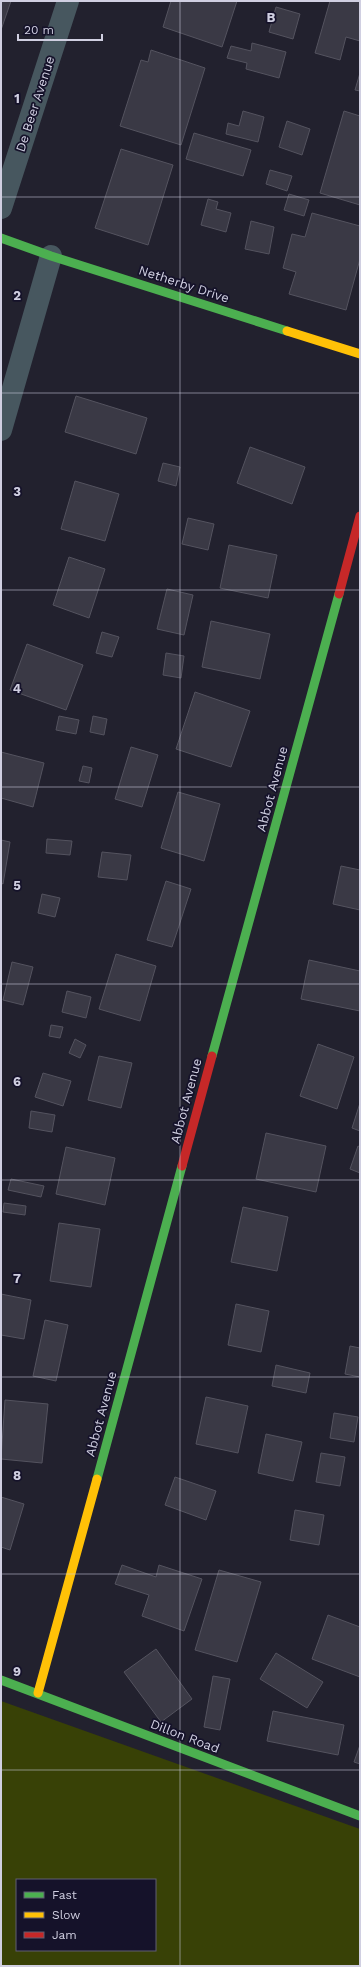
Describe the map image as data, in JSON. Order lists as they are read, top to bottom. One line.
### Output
{"streets":{"street":["De Beer Avenue","Netherby Drive","Abbot Avenue","Dillon Road"]},"crossings":[["Abbot Avenue","Dillon Road"]],"legend":["Fast","Slow","Jam"],"scale_bar":"20 m","grid":{"columns":["B"],"rows":["1","2","3","4","5","6","7","8","9"]}}
